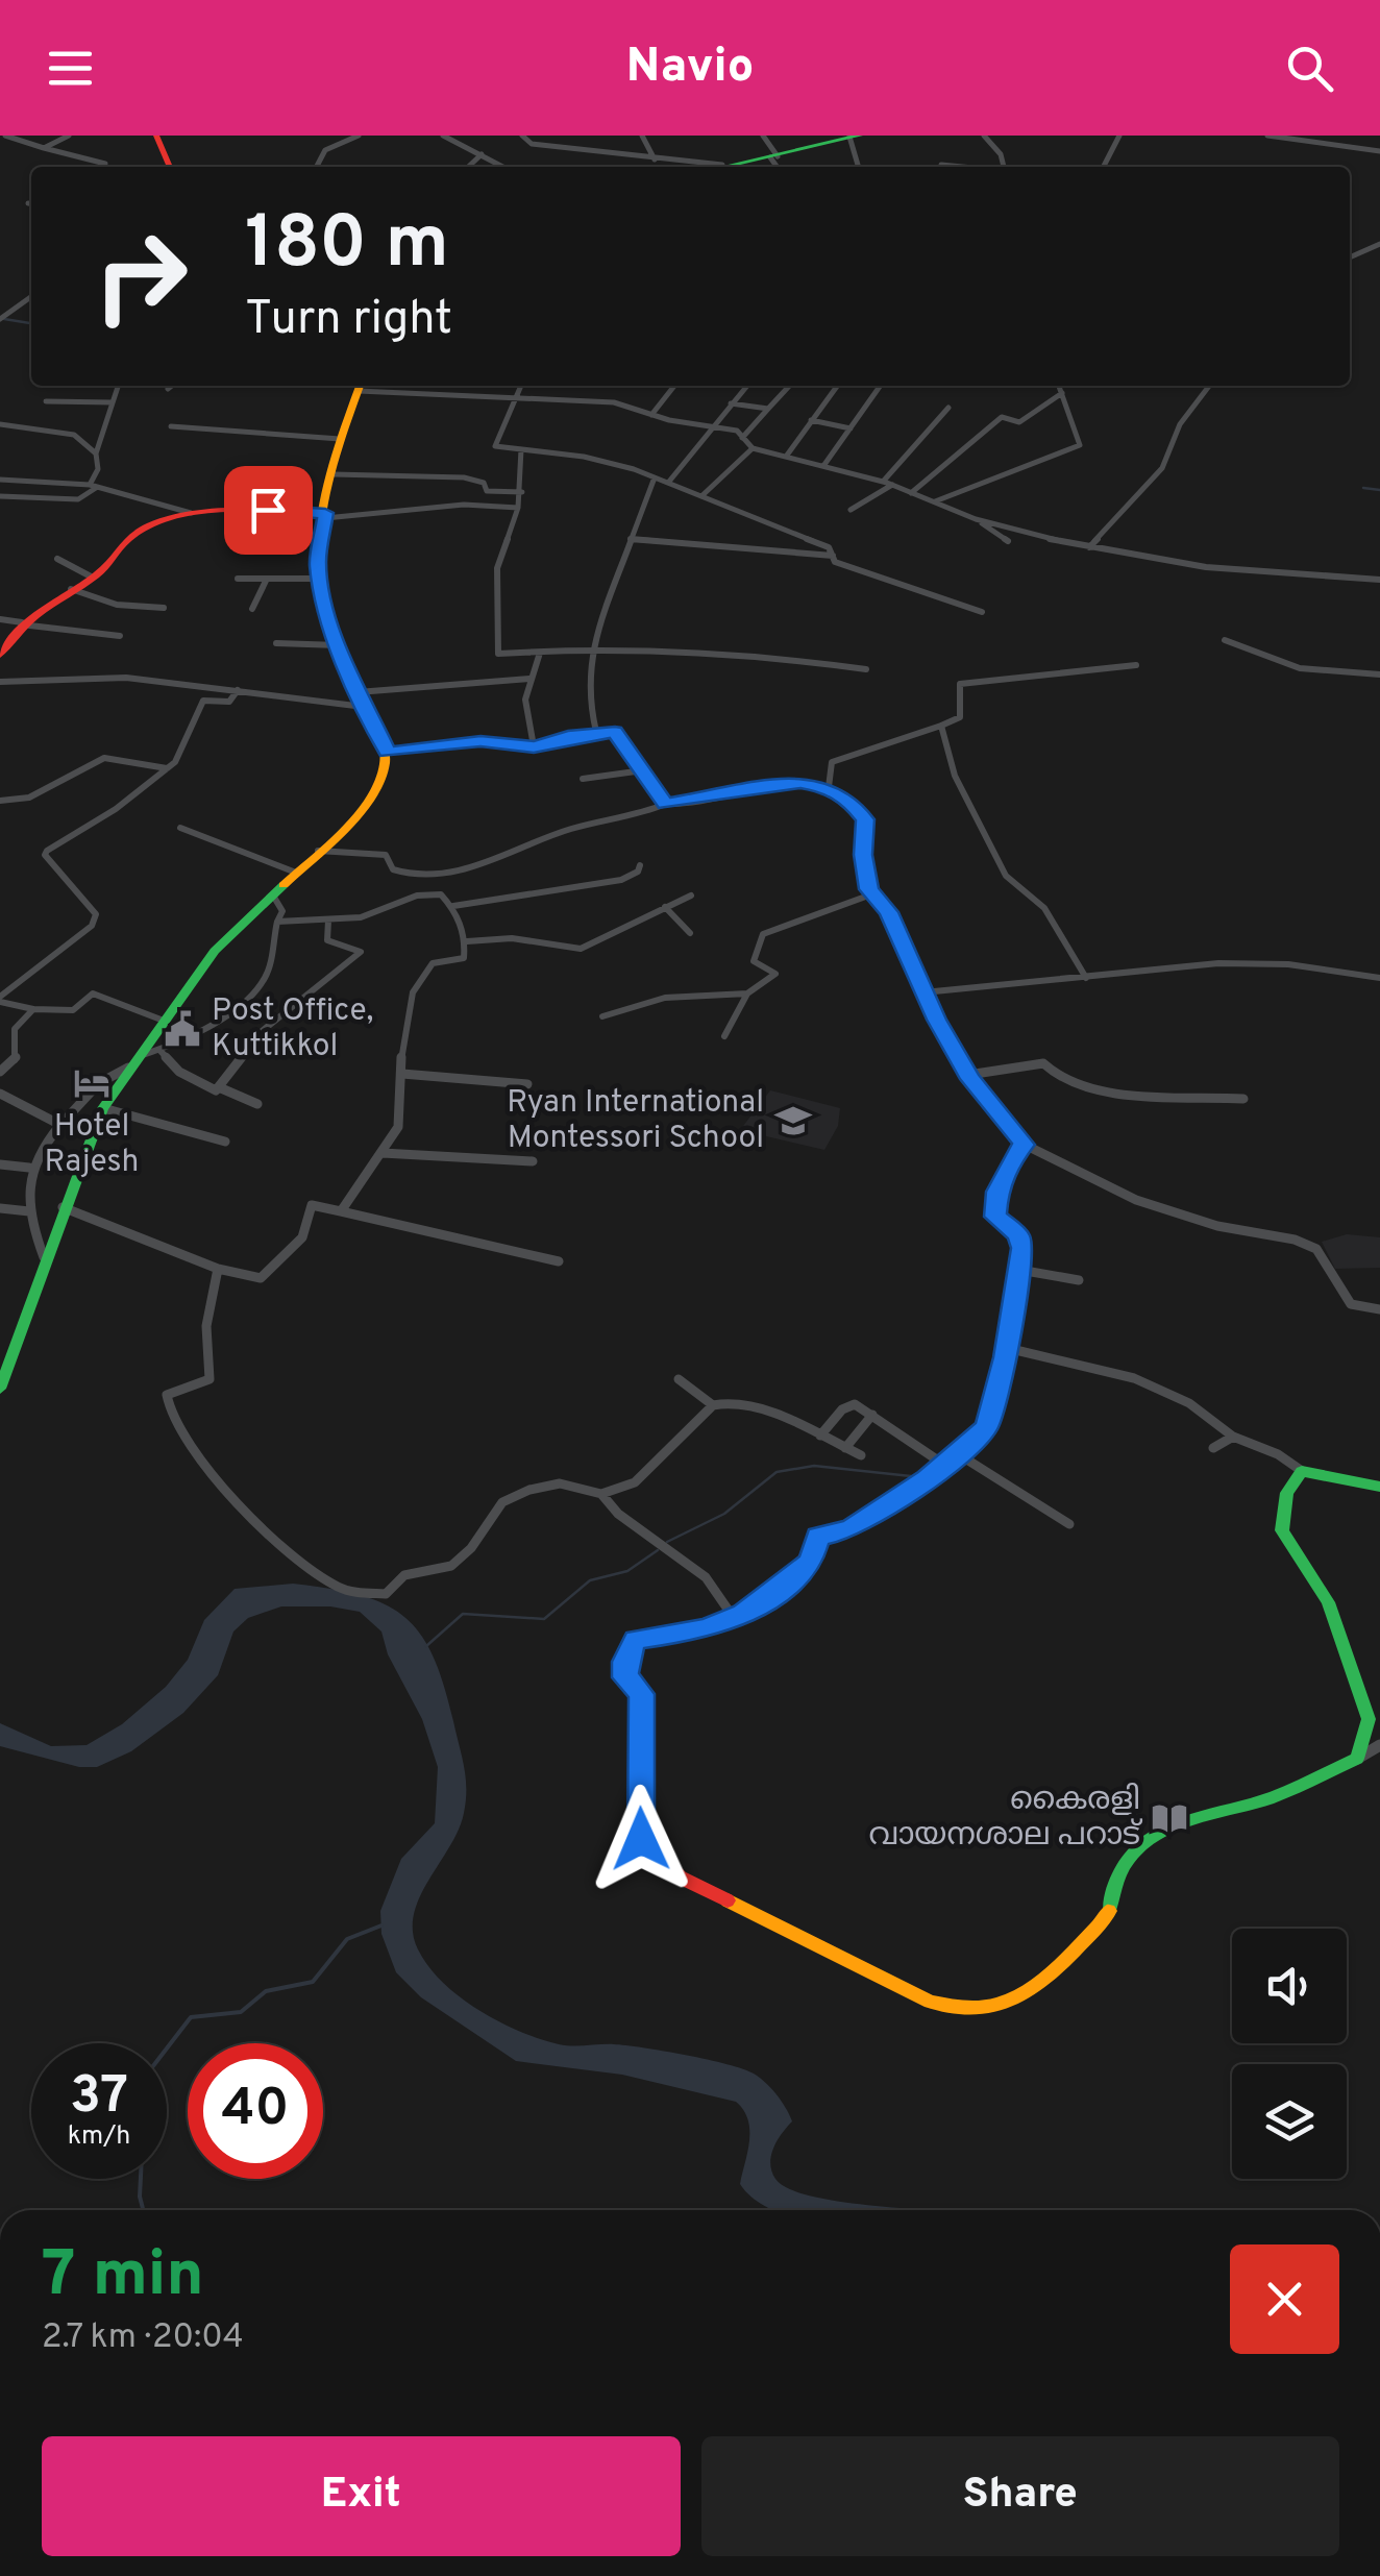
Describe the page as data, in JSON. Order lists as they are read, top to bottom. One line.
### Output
{"places":{"public building":["Post Office, Kuttikkol"],"hotel":["Hotel Rajesh"],"school or university":["Ryan International Montessori School"],"library":["കൈരളി വായനശാല പറാട്"]},"page":{"header":"Navio","turn":["180 m","Turn right"],"speed":"37 km/h","limit":"40","heading":["7 min","2.7 km · 20:04"],"buttons":["Exit","Share"]}}
